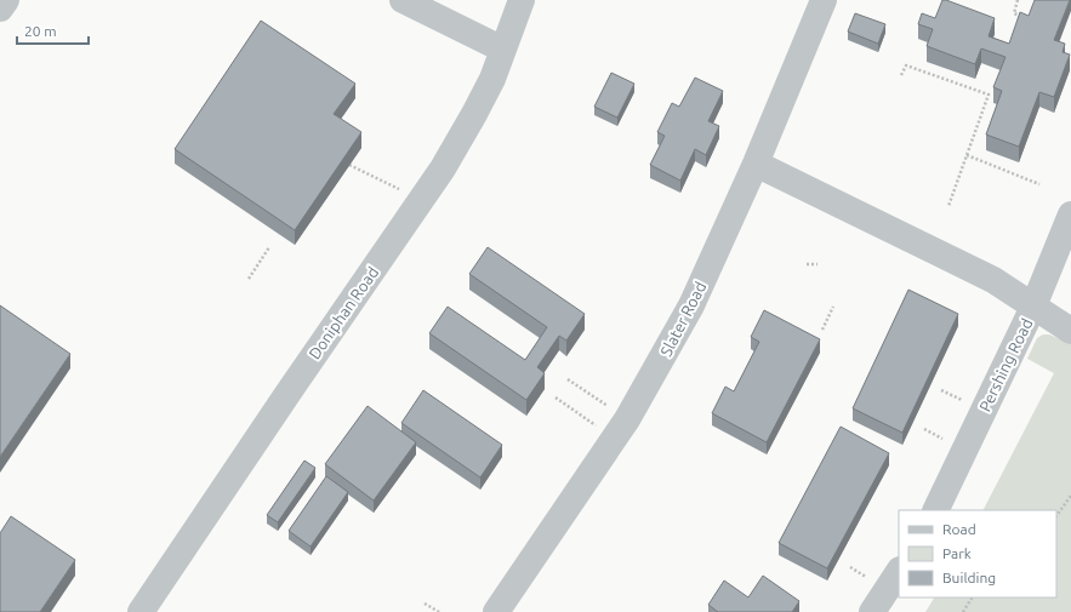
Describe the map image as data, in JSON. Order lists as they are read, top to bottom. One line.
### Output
{"streets":{"street":["Doniphan Road","Slater Road","Pershing Road"]},"legend":["Road","Park","Building"],"scale_bar":"20 m"}
